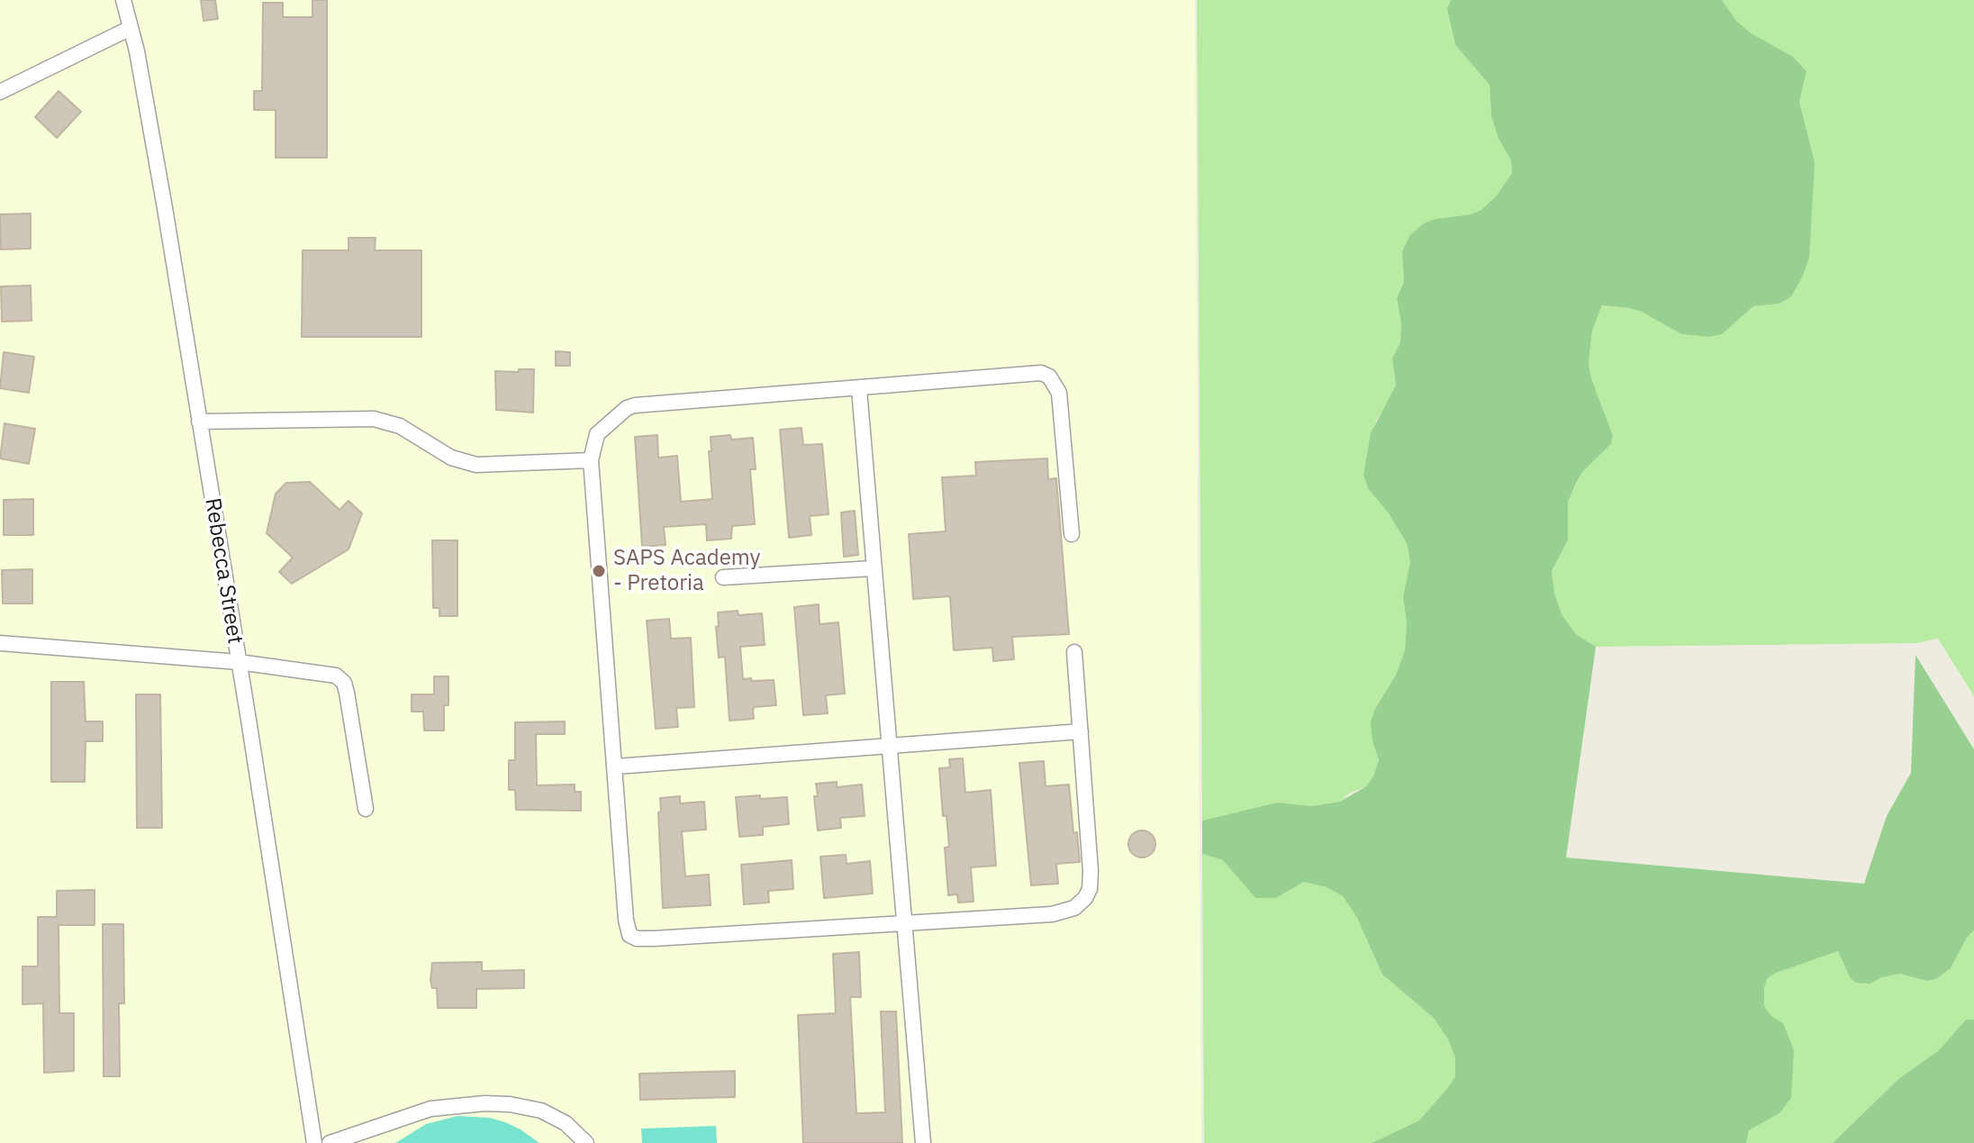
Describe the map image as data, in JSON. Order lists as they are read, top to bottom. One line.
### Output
{"streets":{"street":["Rebecca Street"]},"places":["SAPS Academy - Pretoria"]}
